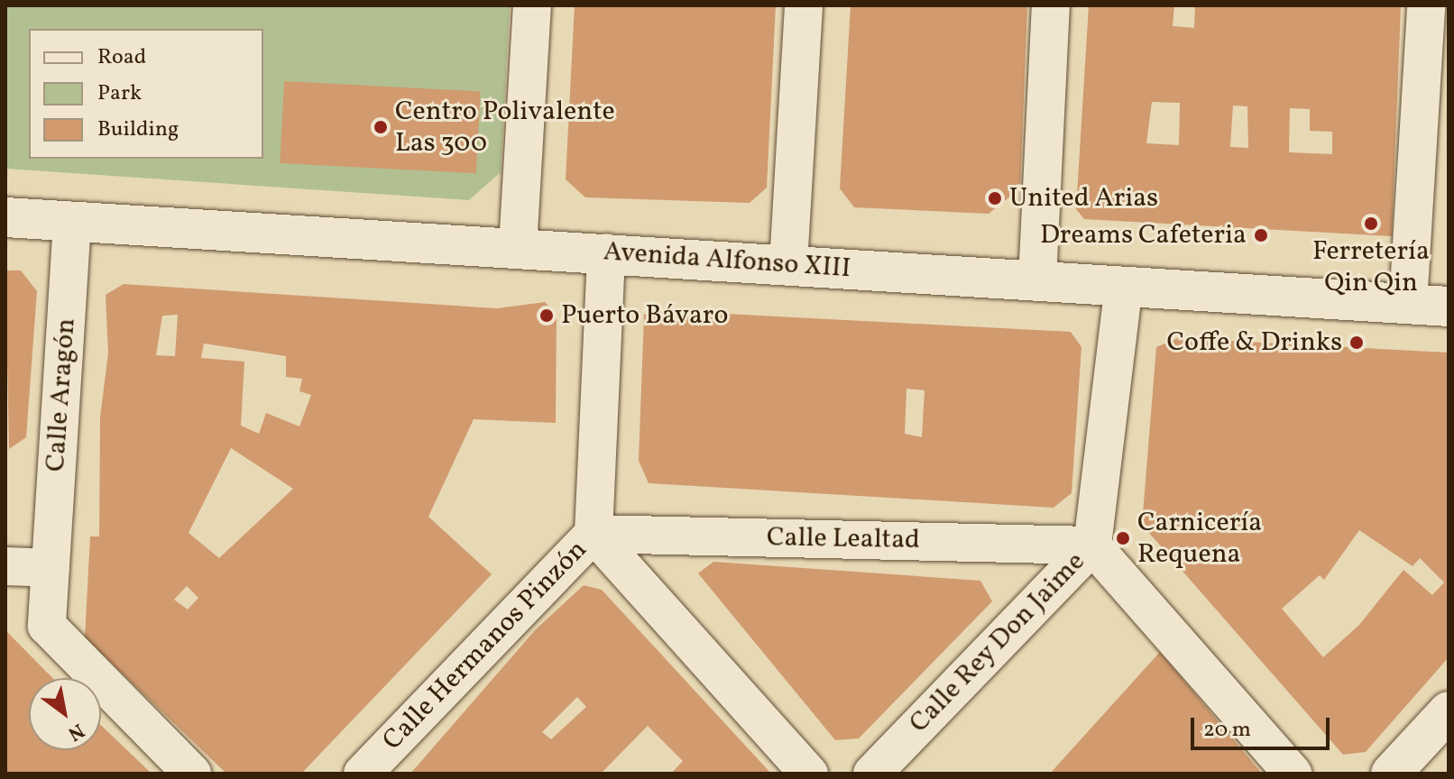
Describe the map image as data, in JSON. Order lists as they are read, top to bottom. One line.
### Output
{"streets":{"street":["Avenida Alfonso XIII","Calle Aragón","Calle Lealtad","Calle Rey Don Jaime","Calle Hermanos Pinzón"]},"crossings":[["Avenida Alfonso XIII","Calle Aragón"],["Avenida Alfonso XIII","Calle Rey Don Jaime"],["Avenida Alfonso XIII","Calle Hermanos Pinzón"],["Calle Lealtad","Calle Rey Don Jaime"],["Calle Lealtad","Calle Hermanos Pinzón"]],"places":["Centro Polivalente Las 300","United Arias","Ferretería Qin Qin","Dreams Cafeteria","Puerto Bávaro","Coffe & Drinks","Carnicería Requena"],"legend":["Road","Park","Building"],"scale_bar":"20 m","north":"bottom right"}
